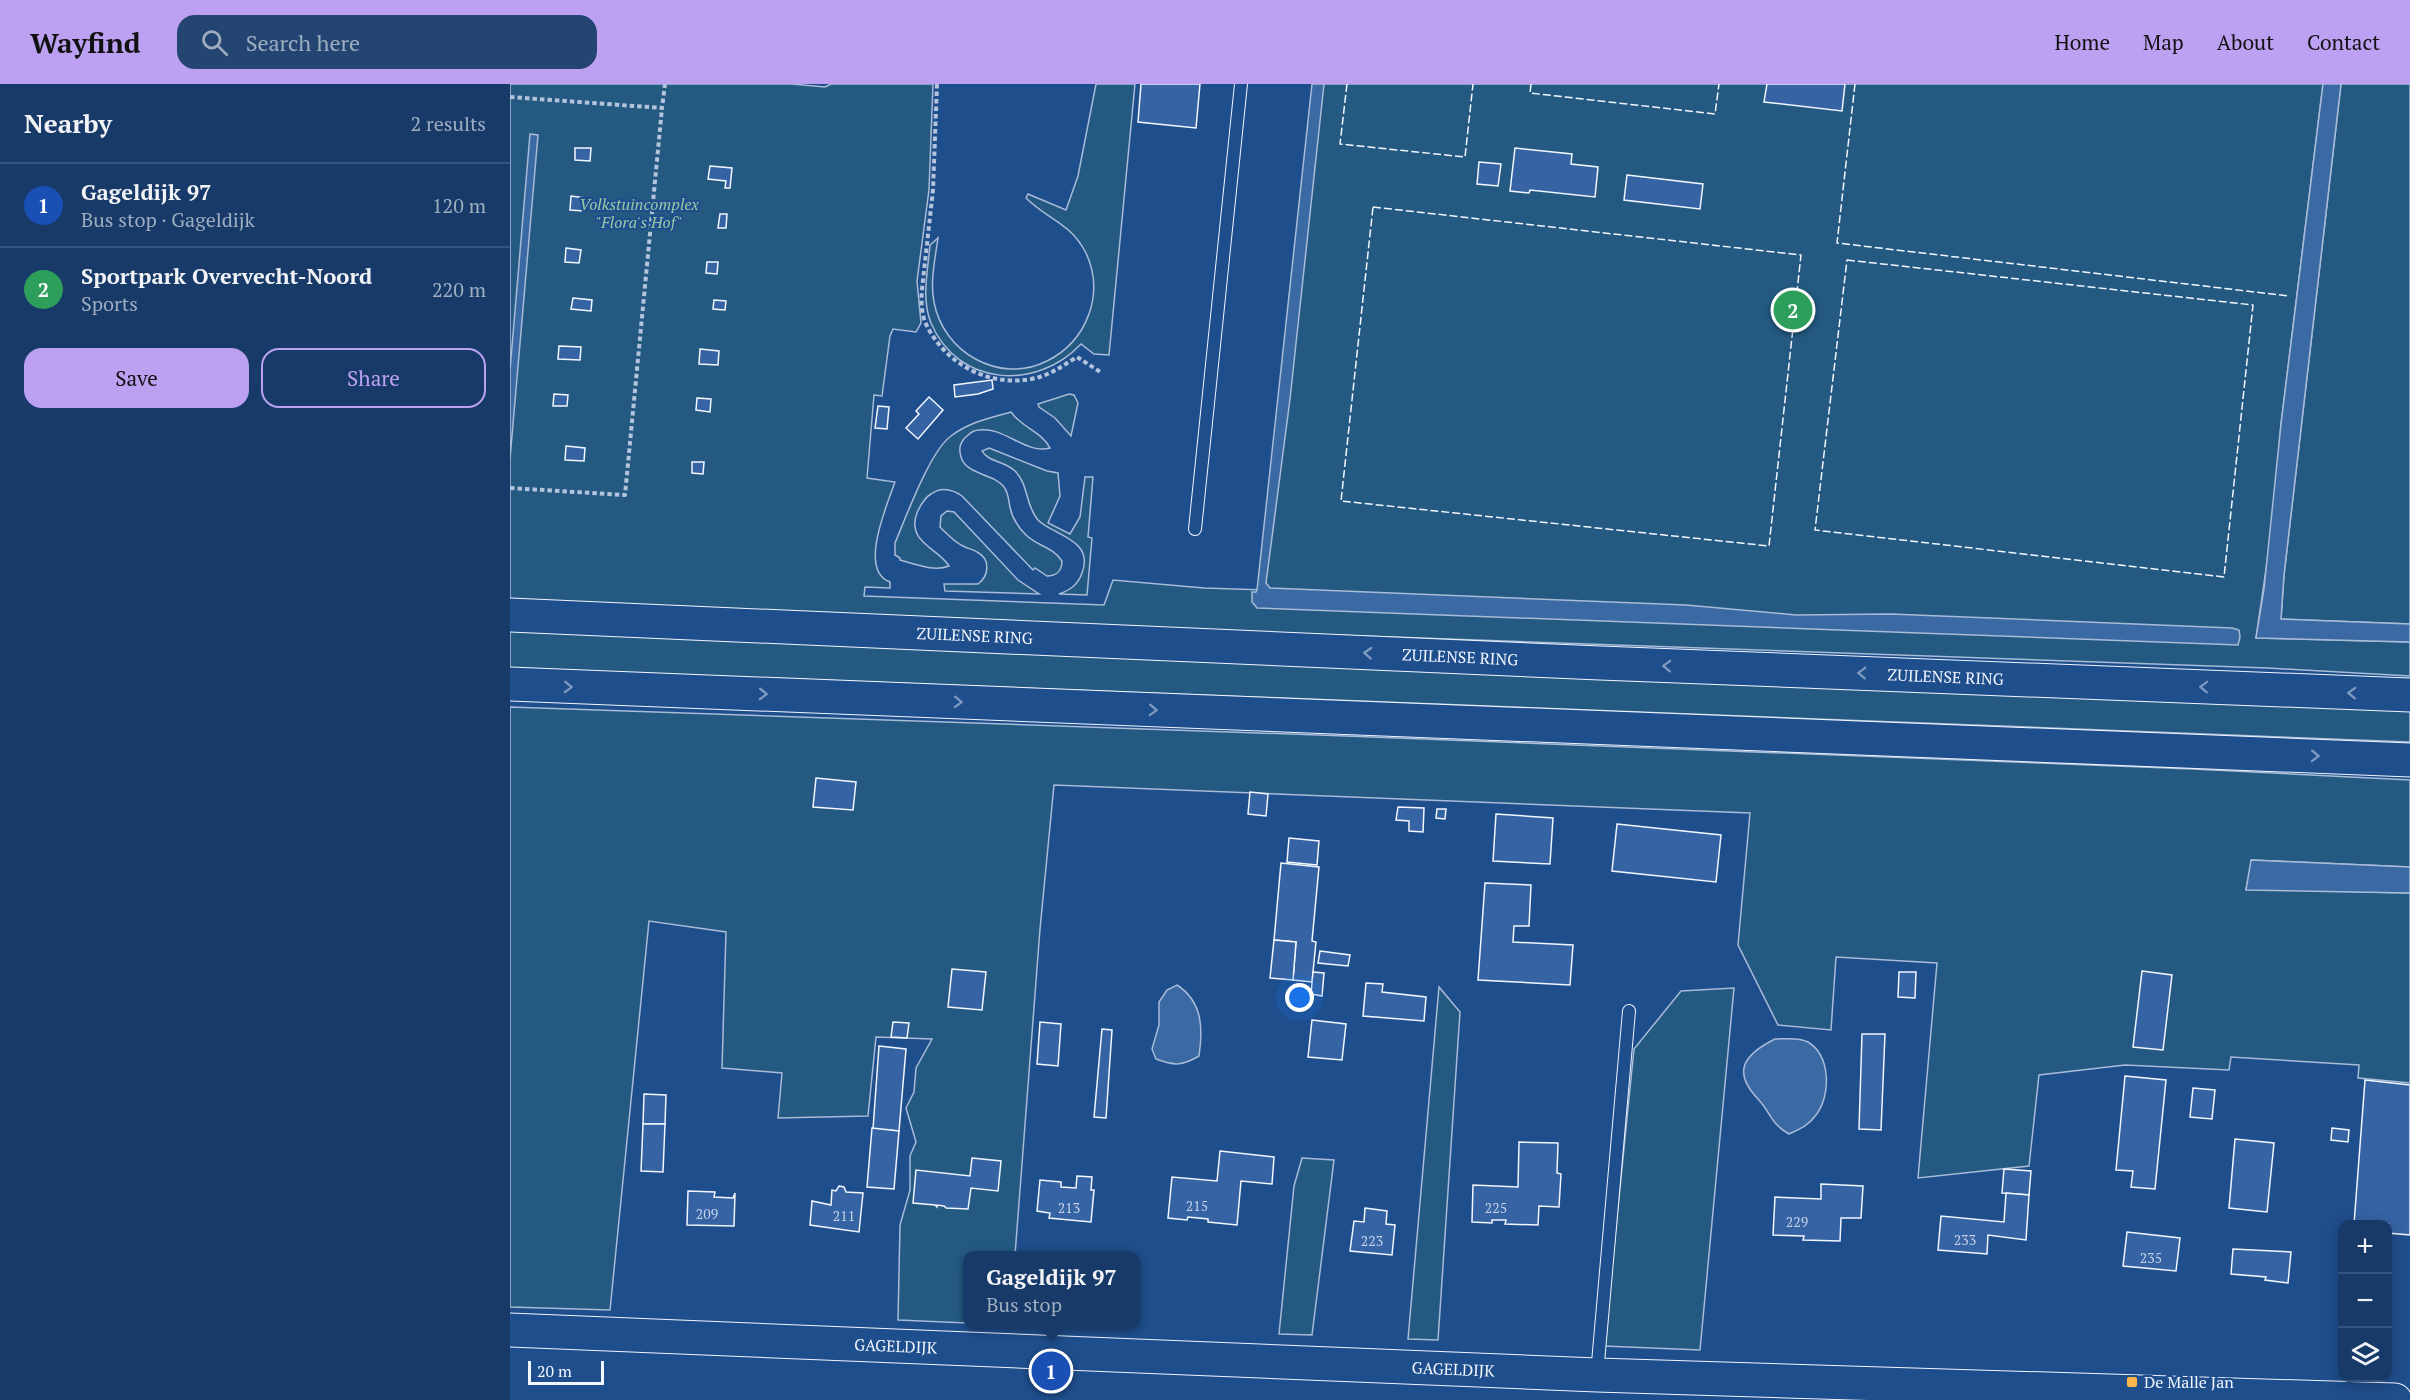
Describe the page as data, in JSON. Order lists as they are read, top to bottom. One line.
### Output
{"streets":{"main road":["ZUILENSE RING","GAGELDIJK"]},"parks":["Volkstuincomplex \"Flora's Hof\""],"places":{"transit":["De Malle Jan"]},"house_numbers":["215","213","225","209","211","229","233","223","235"],"scale_bar":"20 m","page":{"header":"Wayfind","search":"Search here","nav":["Home","Map","About","Contact"],"heading":["Nearby","2 results"],"list":[{"mark":"1","name":"Gageldijk 97","note":"Bus stop · Gageldijk","value":"120 m"},{"mark":"2","name":"Sportpark Overvecht-Noord","note":"Sports","value":"220 m"}],"pins":["2","1"],"buttons":["Save","Share"],"map_buttons":["+","−"],"popup":["Gageldijk 97","Bus stop"],"scale":"20 m"}}
